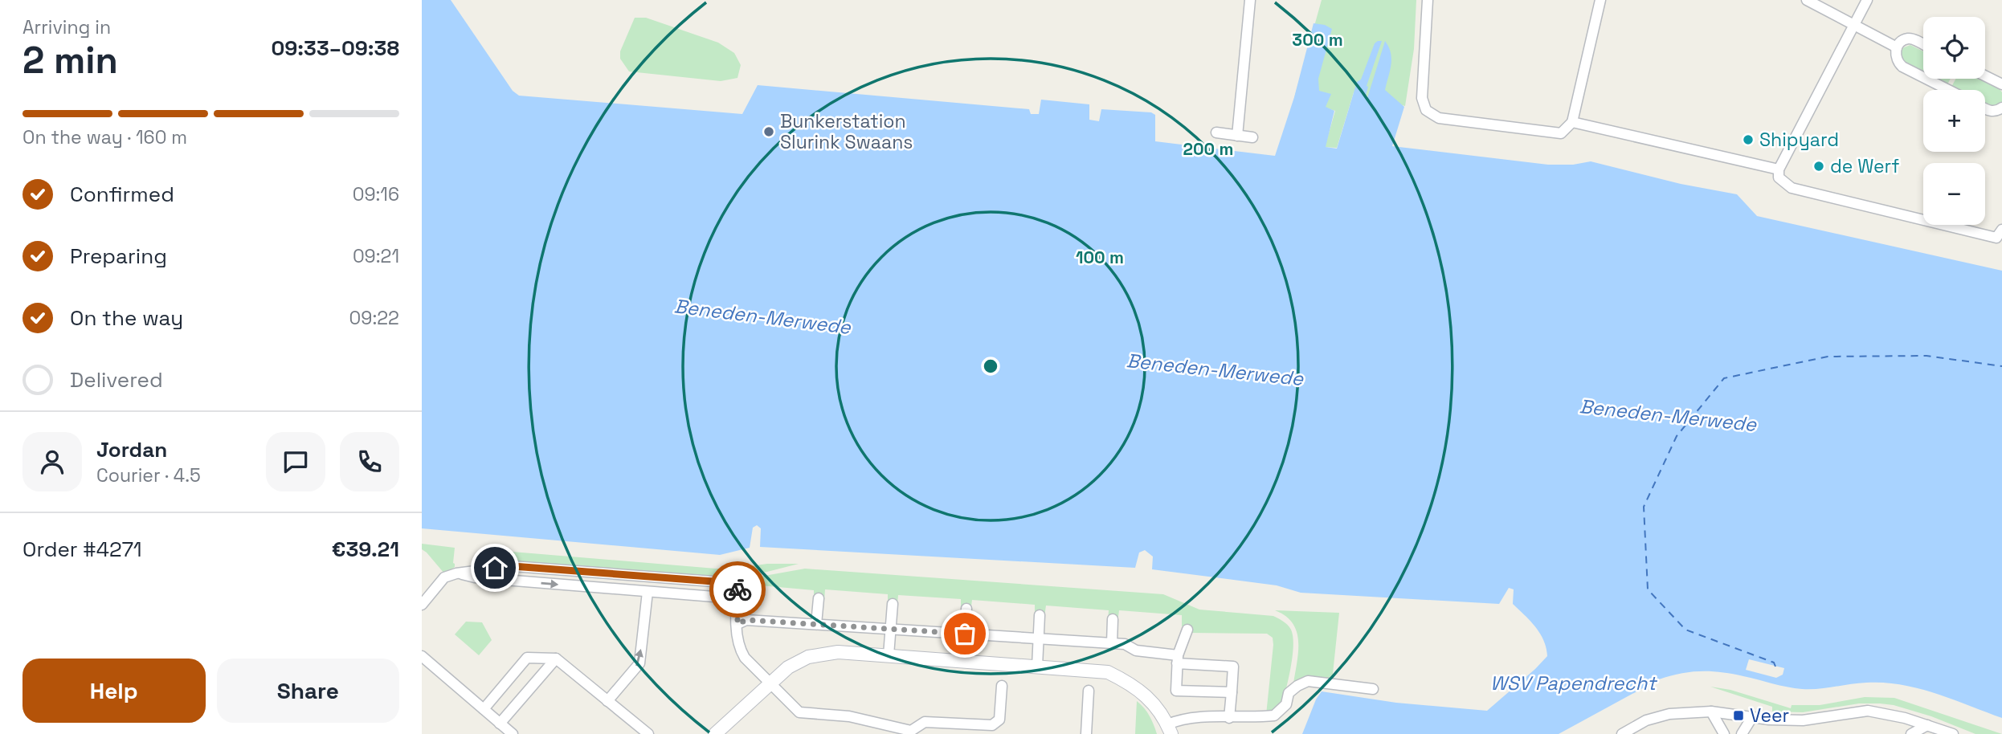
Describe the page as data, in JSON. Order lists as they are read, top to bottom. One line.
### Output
{"water":["Beneden-Merwede","WSV Papendrecht"],"places":{"other":["Bunkerstation Slurink Swaans","Shipyard","de Werf"],"transit":["Veer"]},"page":{"heading":["2 min","Arriving in","09:33–09:38"],"panel":["Jordan","Courier · 4.5","Order #4271","€39.21"],"map_buttons":["+","−"],"bar":"On the way · 160 m","list":[["Confirmed","09:16"],["Preparing","09:21"],["On the way","09:22"],"Delivered"],"buttons":["Help","Share"]},"rings":["300 m","200 m","100 m"]}
